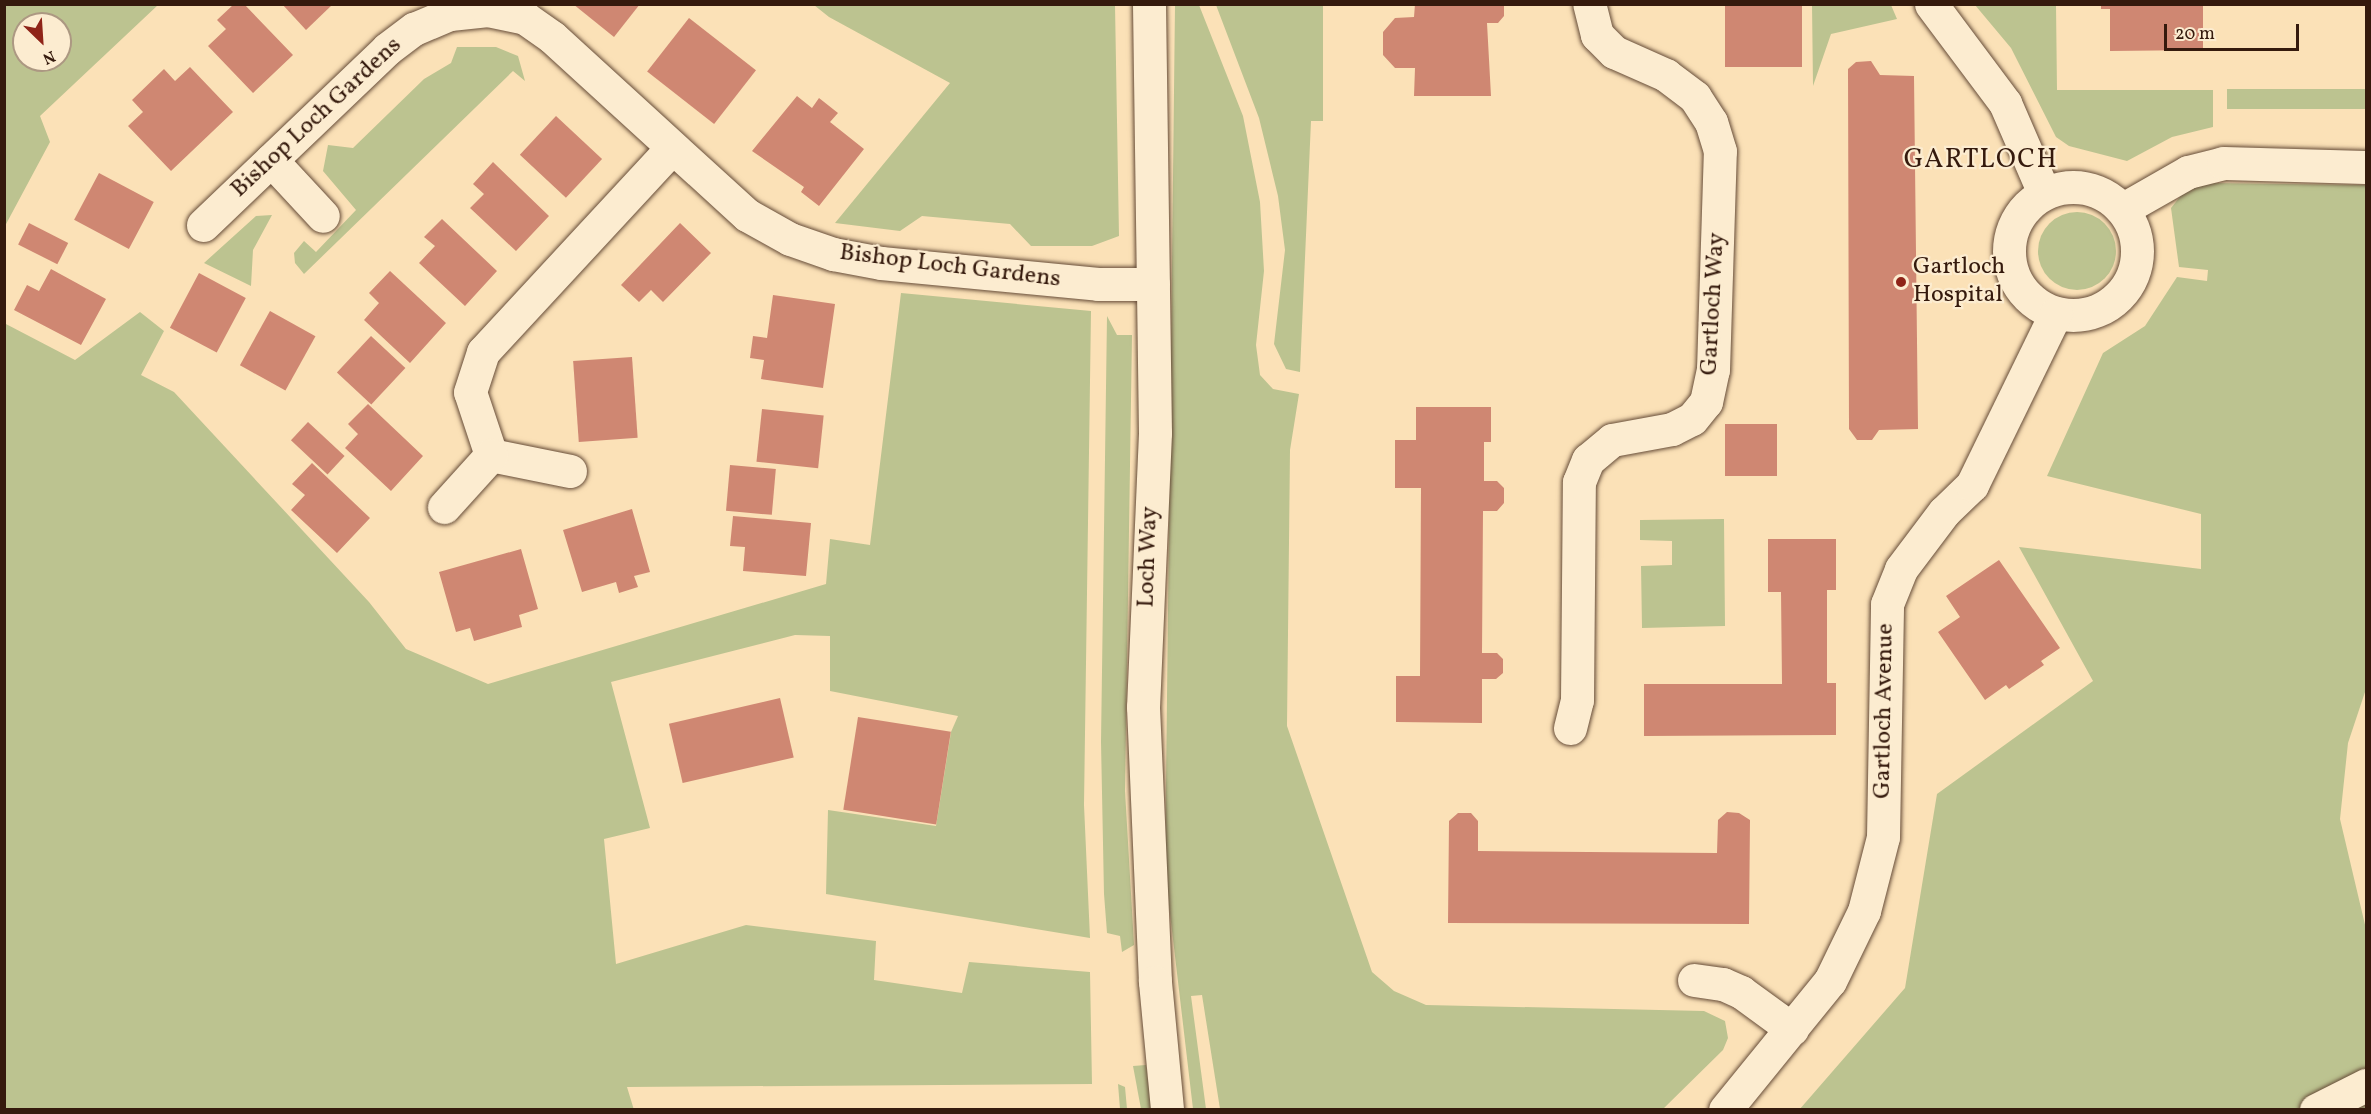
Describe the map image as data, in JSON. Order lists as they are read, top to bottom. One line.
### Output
{"streets":{"street":["Bishop Loch Gardens","Gartloch Way","Loch Way","Gartloch Avenue"]},"crossings":[["Bishop Loch Gardens","Loch Way"]],"districts":["GARTLOCH"],"places":["Gartloch Hospital"],"scale_bar":"20 m","north":"bottom right"}
